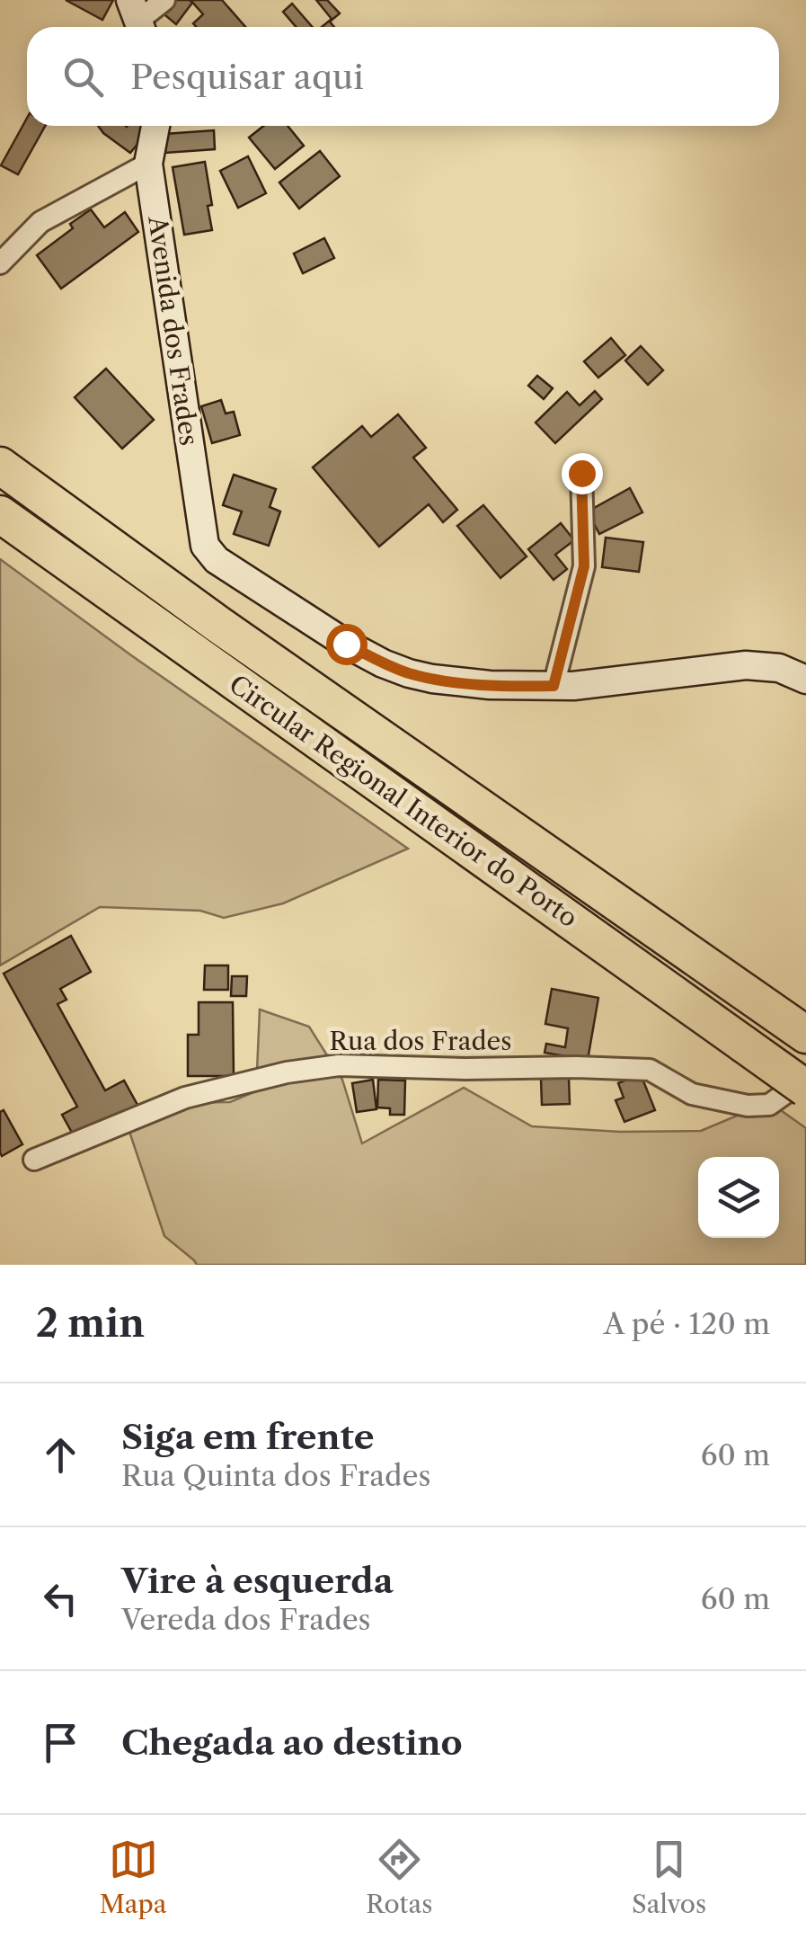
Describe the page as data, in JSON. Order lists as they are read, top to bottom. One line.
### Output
{"streets":{"highway":["Circular Regional Interior do Porto"],"street":["Avenida dos Frades","Rua dos Frades"]},"page":{"search":"Pesquisar aqui","heading":["2 min","A pé · 120 m"],"list":[["Siga em frente","Rua Quinta dos Frades","60 m"],["Vire à esquerda","Vereda dos Frades","60 m"],"Chegada ao destino"],"nav":["Mapa","Rotas","Salvos"]}}
